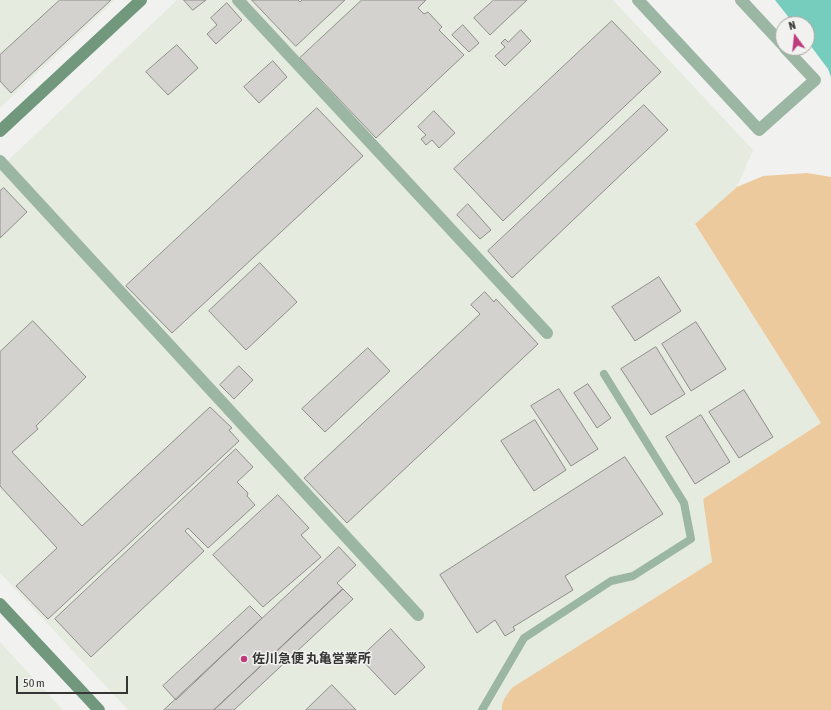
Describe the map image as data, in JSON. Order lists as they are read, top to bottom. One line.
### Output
{"places":["佐川急便 丸亀営業所"],"scale_bar":"50 m","north":"top"}
